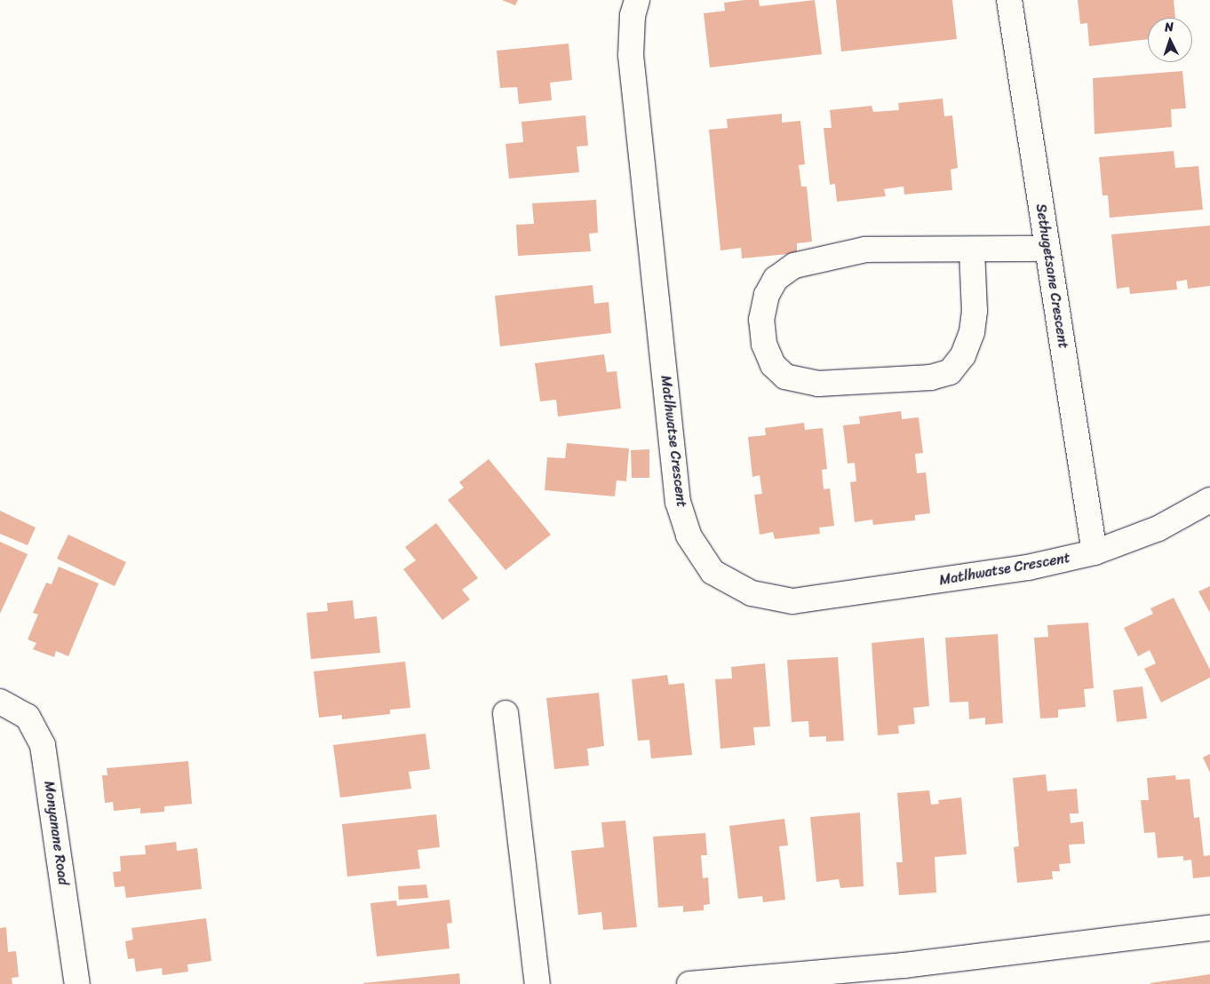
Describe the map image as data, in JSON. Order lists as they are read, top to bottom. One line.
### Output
{"streets":{"street":["Sethugetsane Crescent","Matlhwatse Crescent","Monyanane Road"]},"crossings":[["Sethugetsane Crescent","Matlhwatse Crescent"]],"north":"top"}
